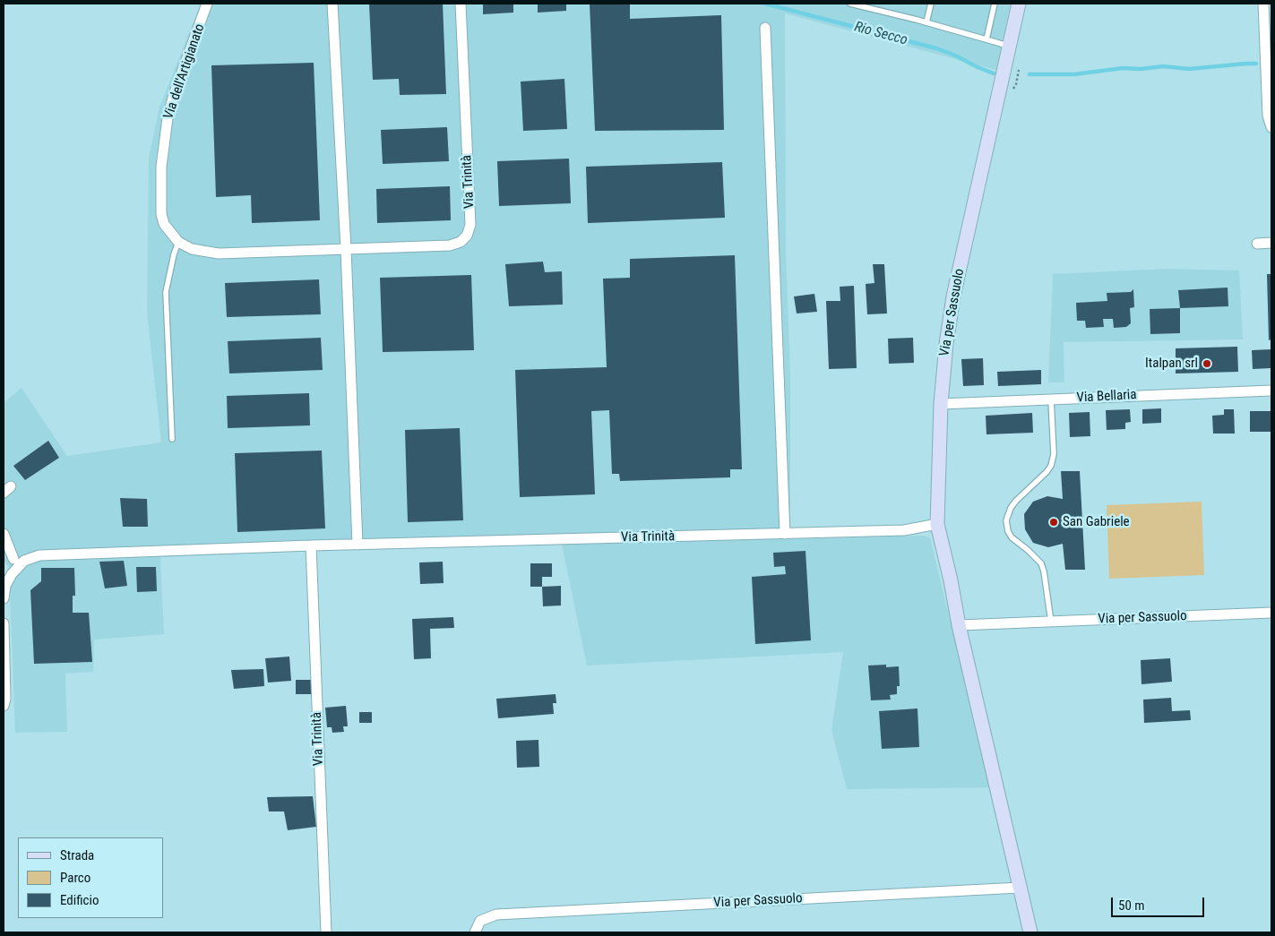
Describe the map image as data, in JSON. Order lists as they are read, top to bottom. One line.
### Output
{"streets":{"main road":["Via per Sassuolo"],"street":["Via dell'Artigianato","Via Trinità","Via Bellaria"]},"crossings":[["Via dell'Artigianato","Via Trinità"],["Via Trinità","Via per Sassuolo"],["Via per Sassuolo","Via Bellaria"]],"water":["Rio Secco"],"places":["Italpan srl","San Gabriele"],"legend":["Strada","Parco","Edificio"],"scale_bar":"50 m"}
